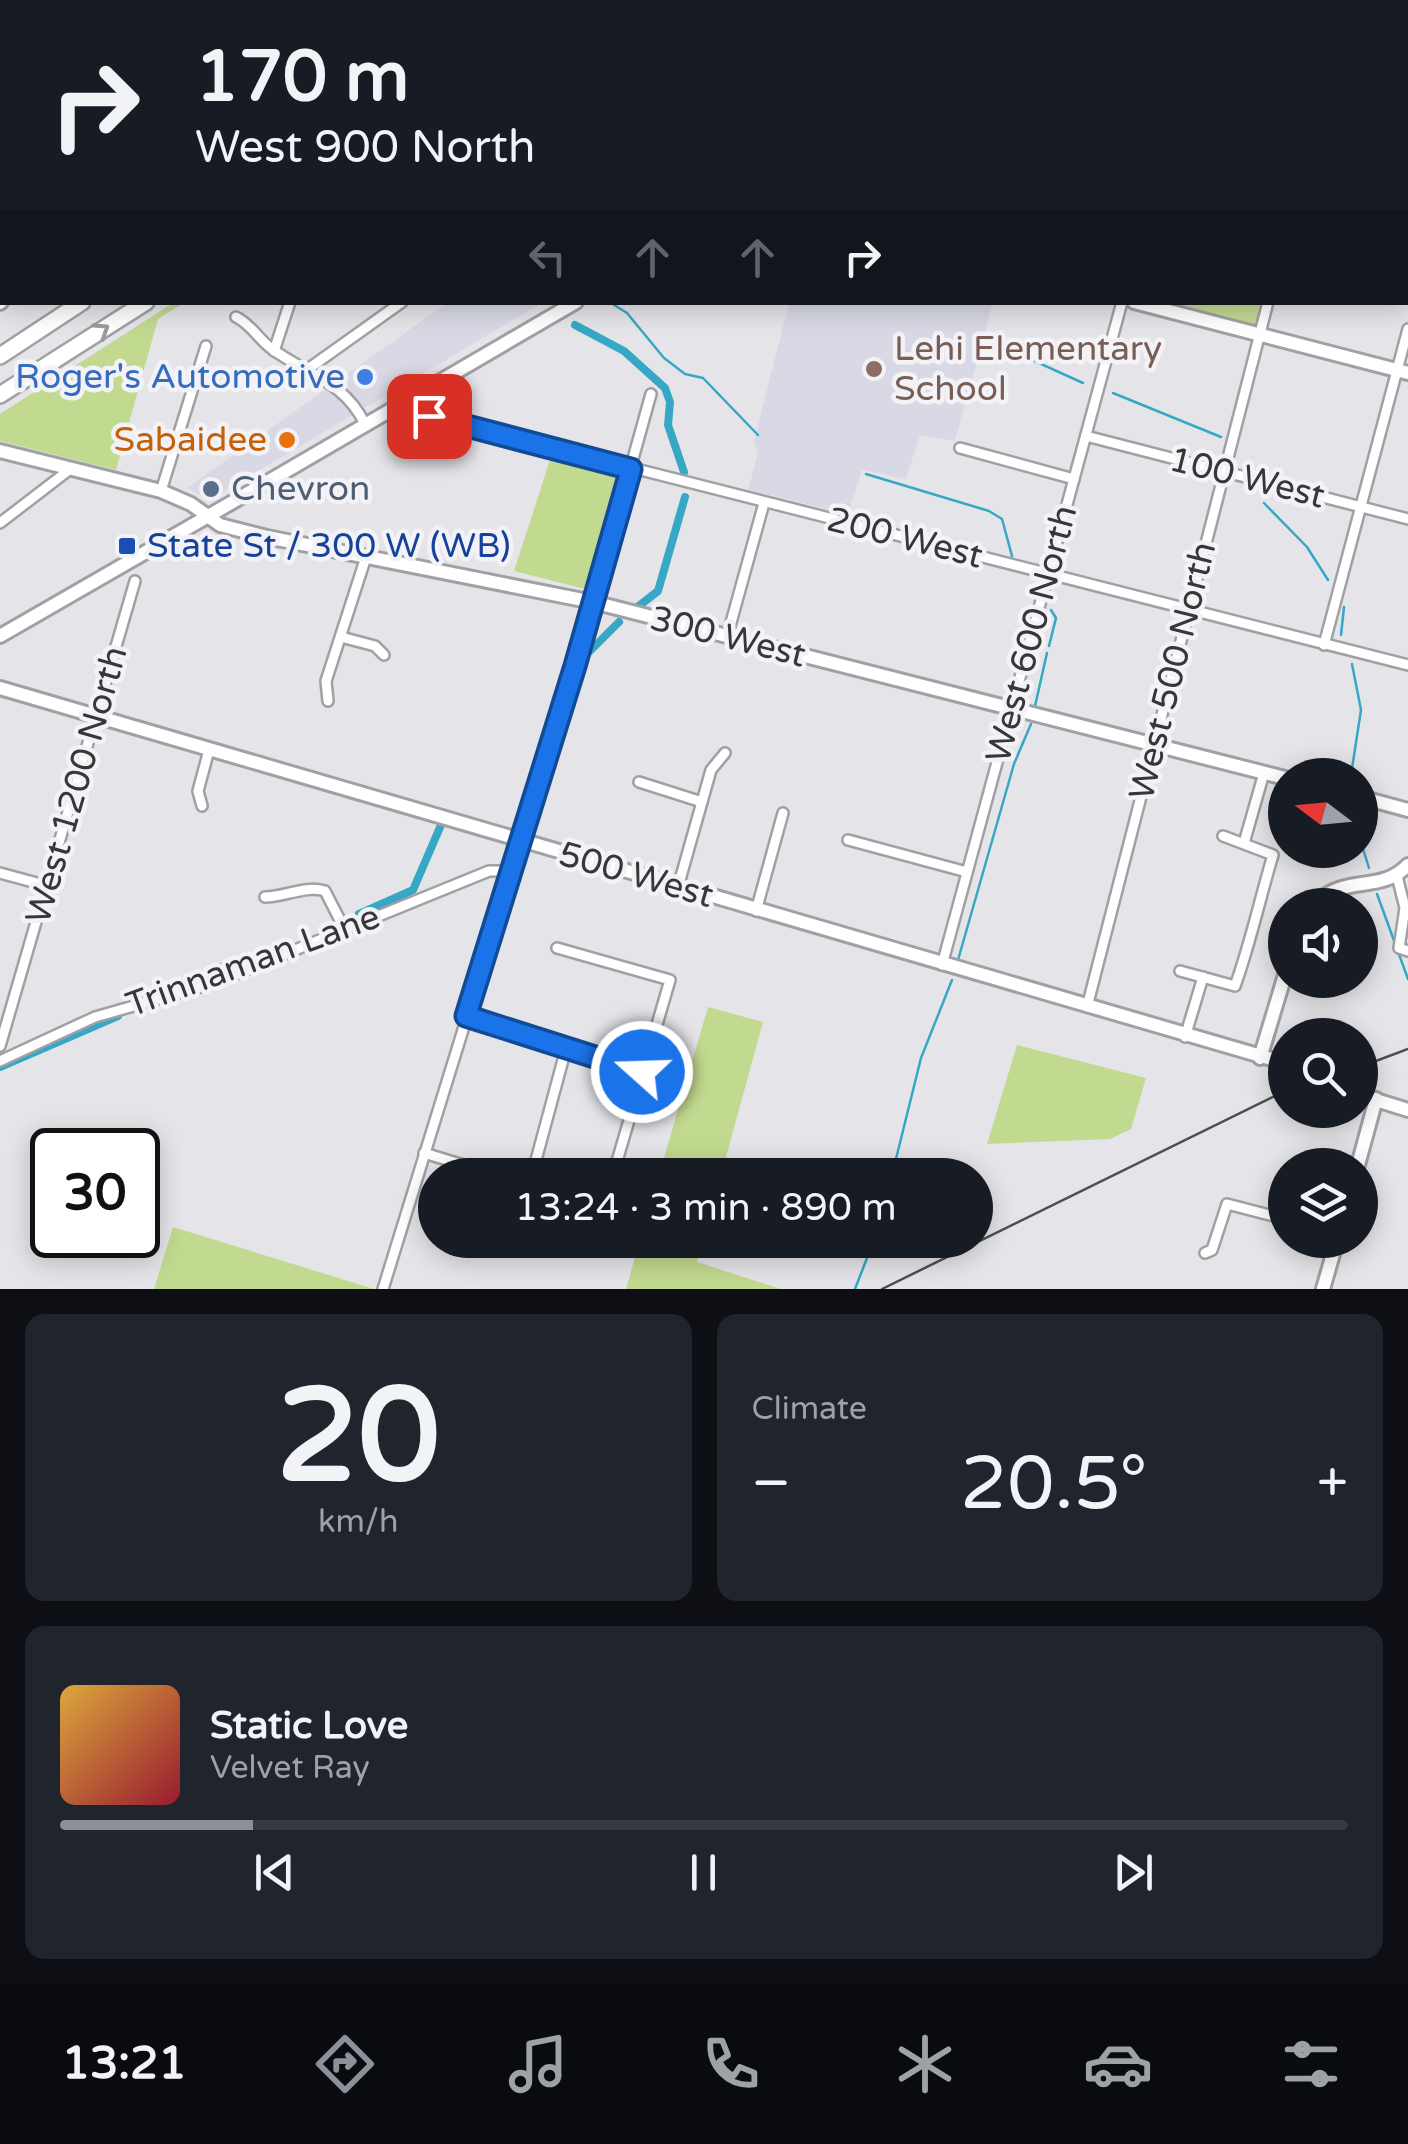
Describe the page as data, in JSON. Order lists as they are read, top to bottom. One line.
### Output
{"streets":{"main road":["300 West","500 West"],"street":["100 West","200 West","West 600 North","West 500 North","West 1200 North","Trinnaman Lane"]},"crossings":[["100 West","West 600 North"],["100 West","West 500 North"],["200 West","West 600 North"],["200 West","West 500 North"],["West 600 North","300 West"],["West 600 North","500 West"],["300 West","West 500 North"],["West 500 North","500 West"],["West 1200 North","500 West"]],"places":{"other":["Lehi Elementary School","Roger's Automotive","Sabaidee","Chevron"],"transit":["State St / 300 W (WB)"]},"north":"left","page":{"turn":["170 m","West 900 North"],"limit":"30","trip":"13:24 · 3 min · 890 m","tile":[["20","km/h"],"Climate"],"heat":["−","20.5°","+"],"song":["Static Love","Velvet Ray"],"tabs":"13:21"}}
